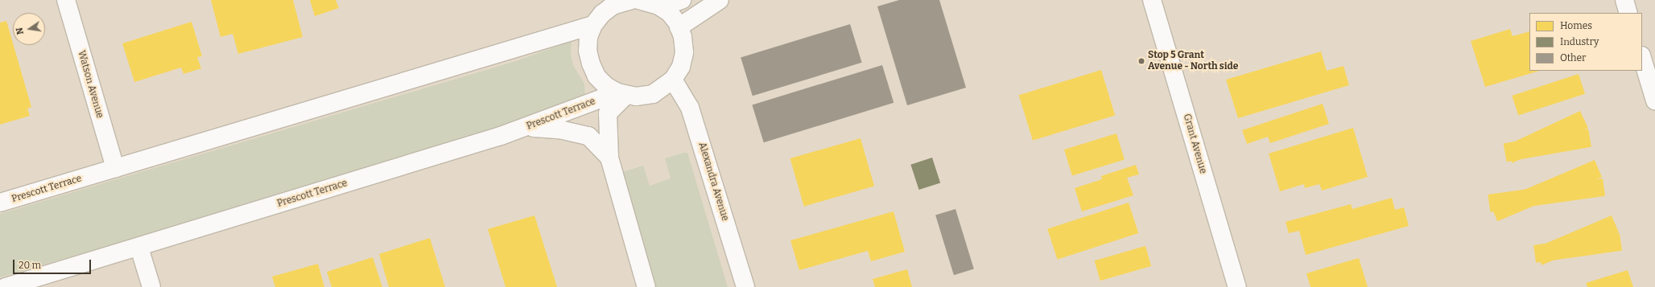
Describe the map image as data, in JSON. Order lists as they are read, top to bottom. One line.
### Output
{"streets":{"street":["Watson Avenue","Prescott Terrace","Grant Avenue","Alexandra Avenue"]},"crossings":[["Watson Avenue","Prescott Terrace"],["Prescott Terrace","Alexandra Avenue"]],"places":["Stop 5 Grant Avenue - North side"],"legend":["Homes","Industry","Other"],"scale_bar":"20 m","north":"left"}
